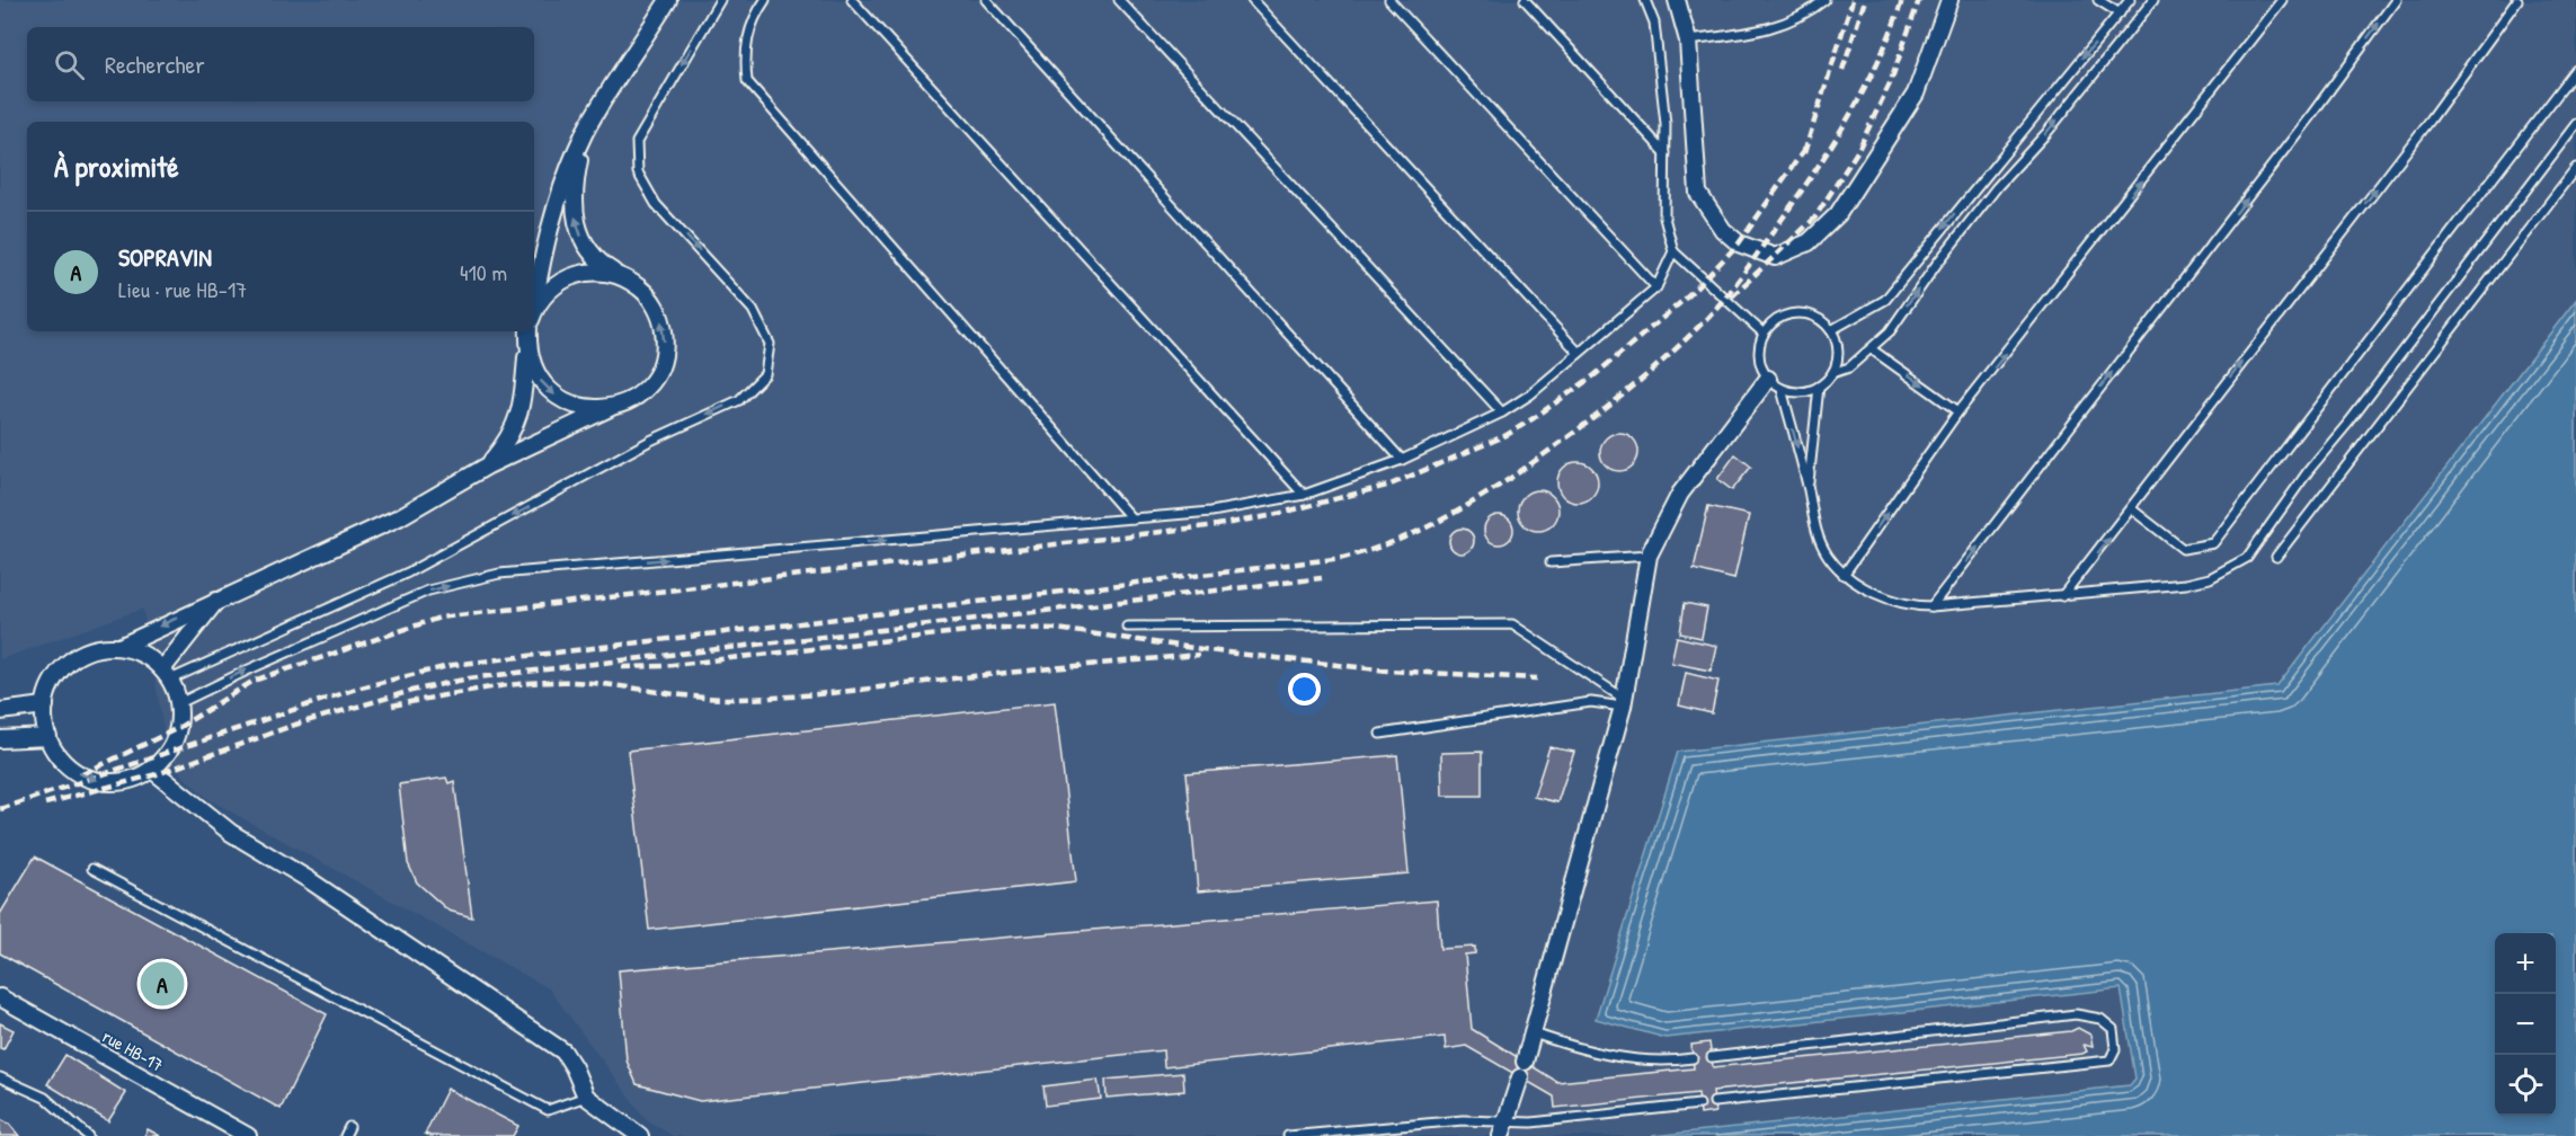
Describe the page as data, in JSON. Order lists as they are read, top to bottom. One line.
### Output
{"streets":{"street":["rue HB-17"]},"page":{"search":"Rechercher","heading":"À proximité","list":[{"mark":"A","name":"SOPRAVIN","note":"Lieu · rue HB-17","value":"410 m"}],"map_buttons":["+","−"],"pins":"A"}}
